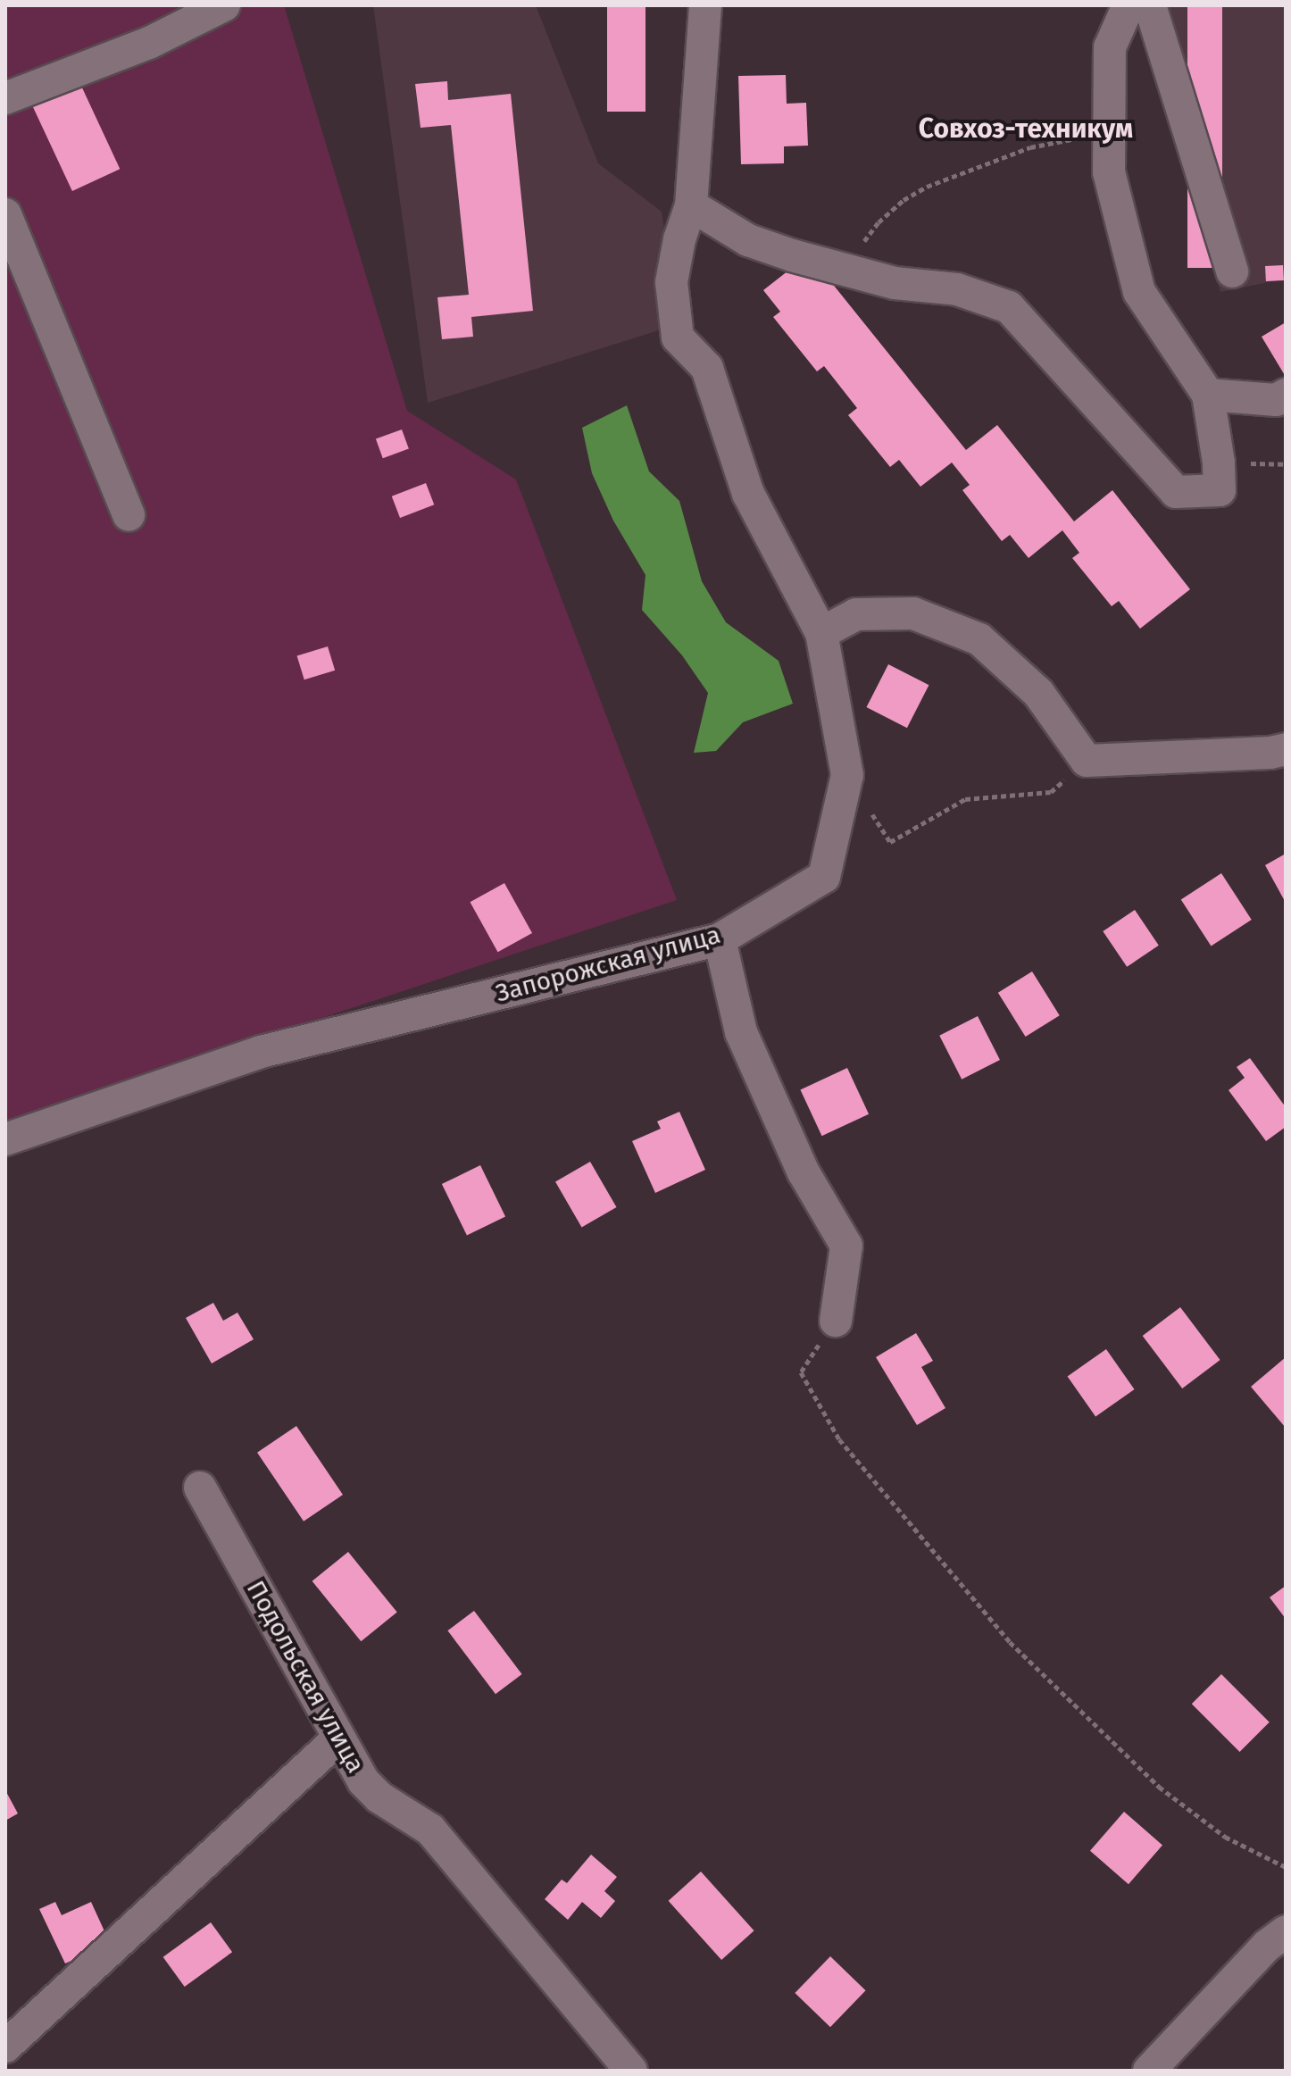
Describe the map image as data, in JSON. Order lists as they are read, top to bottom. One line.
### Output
{"streets":{"street":["Запорожская улица","Подольская улица"]},"districts":["Совхоз-техникум"]}
